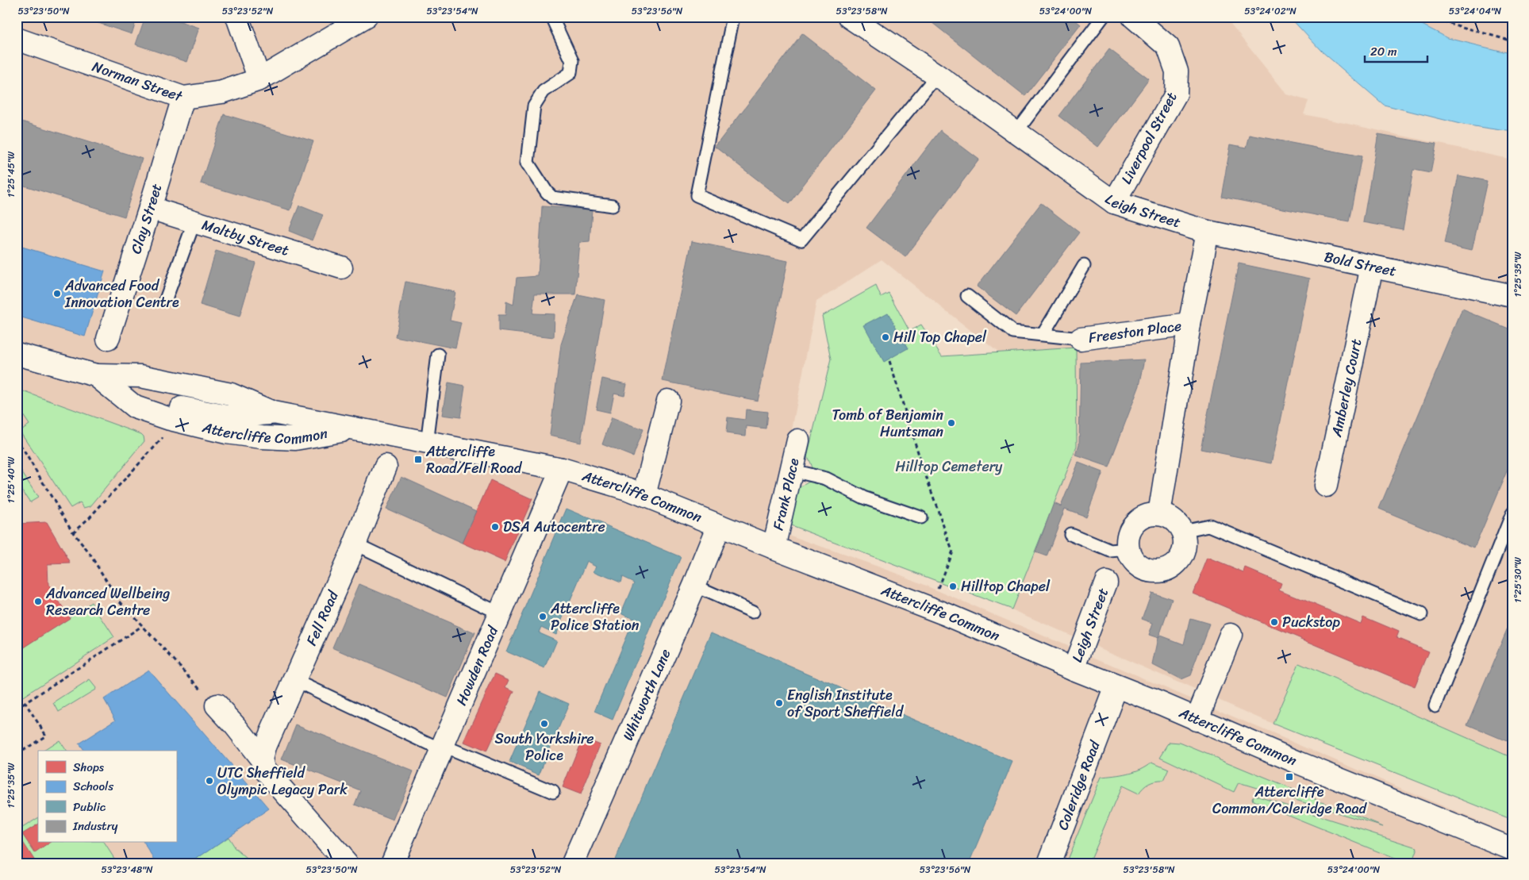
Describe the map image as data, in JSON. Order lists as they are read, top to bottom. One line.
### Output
{"streets":{"street":["Norman Street","Liverpool Street","Leigh Street","Clay Street","Maltby Street","Bold Street","Freeston Place","Amberley Court","Attercliffe Common","Frank Place","Fell Road","Howden Road","Whitworth Lane","Coleridge Road"]},"crossings":[["Norman Street","Clay Street"],["Liverpool Street","Leigh Street"],["Leigh Street","Bold Street"],["Leigh Street","Attercliffe Common"],["Clay Street","Maltby Street"],["Bold Street","Amberley Court"],["Attercliffe Common","Frank Place"],["Attercliffe Common","Howden Road"],["Attercliffe Common","Whitworth Lane"],["Attercliffe Common","Coleridge Road"]],"parks":["Hilltop Cemetery"],"places":{"other":["Advanced Food Innovation Centre","Hill Top Chapel","Tomb of Benjamin Huntsman","DSA Autocentre","Hilltop Chapel","Advanced Wellbeing Research Centre","Attercliffe Police Station","Puckstop","English Institute of Sport Sheffield","South Yorkshire Police","UTC Sheffield Olympic Legacy Park"],"transit":["Attercliffe Road/Fell Road","Attercliffe Common/Coleridge Road"]},"legend":["Shops","Schools","Public","Industry"],"scale_bar":"20 m","coordinates":["53°23'50\"N","53°23'52\"N","53°23'54\"N","53°23'56\"N","53°23'58\"N","53°24'00\"N","53°24'02\"N","53°24'04\"N","1°25'45\"W","1°25'35\"W","1°25'40\"W","1°25'30\"W","53°23'48\"N"]}
